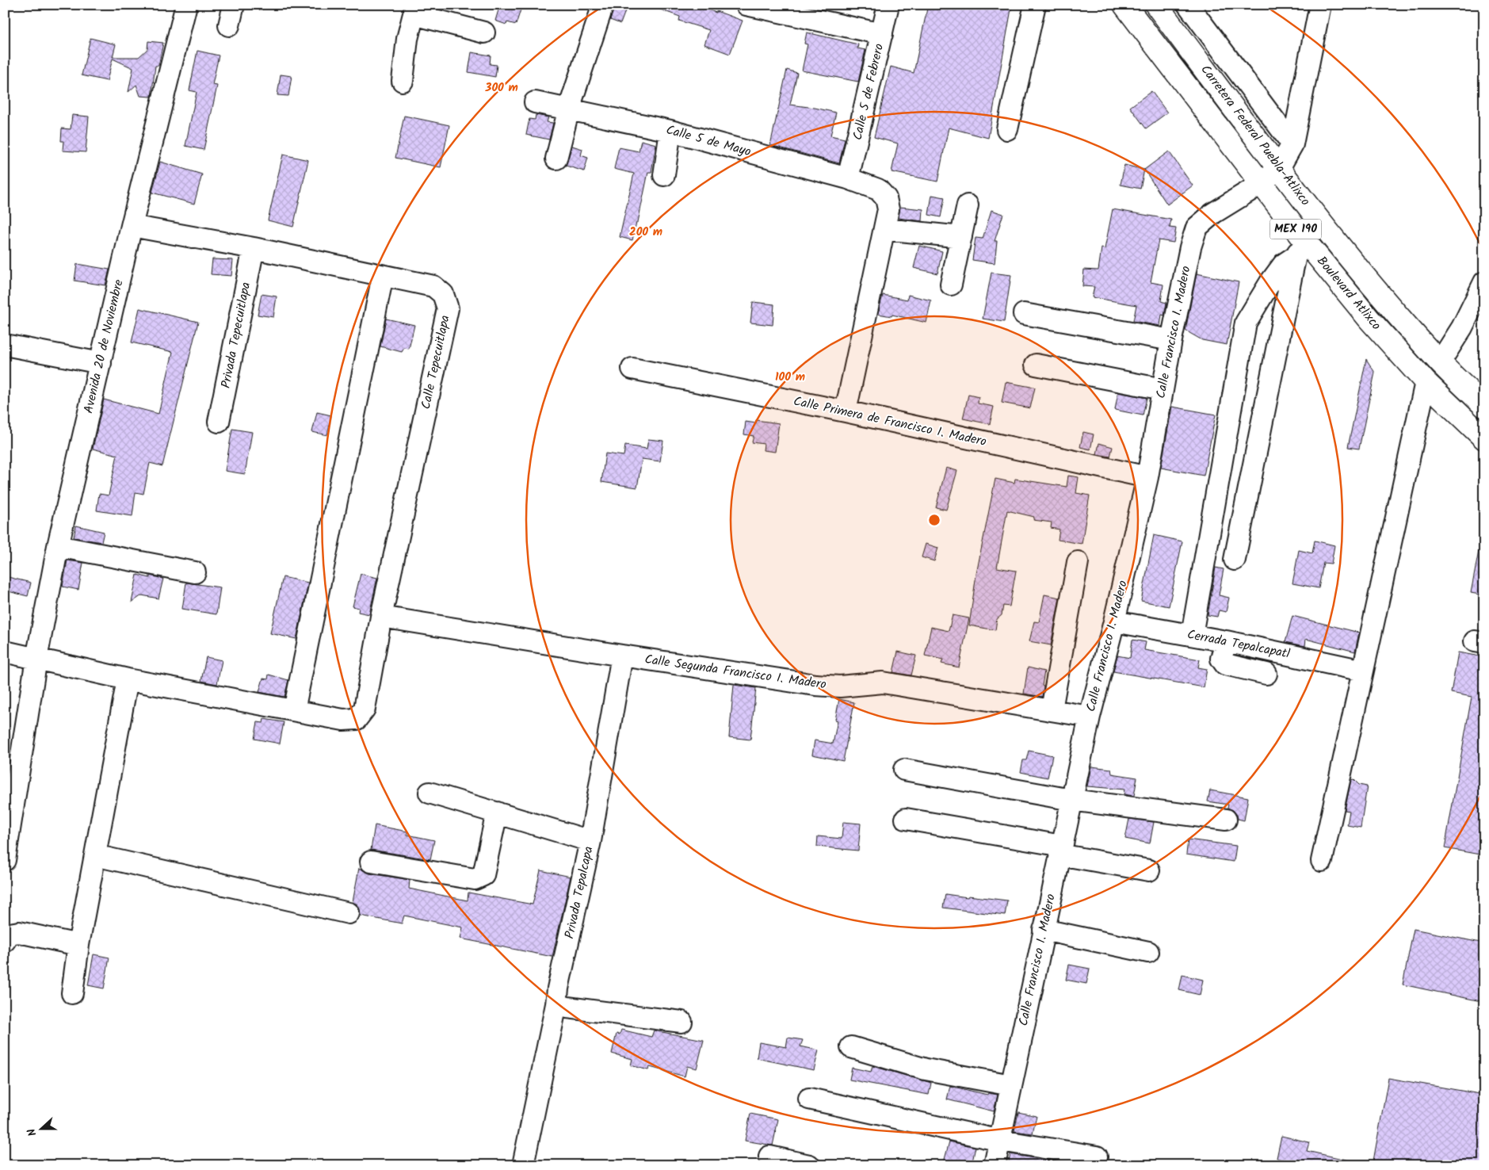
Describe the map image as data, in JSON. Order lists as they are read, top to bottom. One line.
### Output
{"streets":{"main road":["Carretera Federal Puebla-Atlixco","MEX 190","Boulevard Atlixco"],"street":["Calle 5 de Febrero","Calle 5 de Mayo","Calle Francisco I. Madero","Privada Tepecuitlapa","Avenida 20 de Noviembre","Calle Tepecuitlapa","Calle Primera de Francisco I. Madero","Cerrada Tepalcapatl","Calle Segunda Francisco I. Madero","Privada Tepalcapa"]},"crossings":[["Calle 5 de Febrero","Calle 5 de Mayo"],["Carretera Federal Puebla-Atlixco","Calle Francisco I. Madero"],["Calle 5 de Mayo","Calle Primera de Francisco I. Madero"],["Boulevard Atlixco","Calle Francisco I. Madero"],["Calle Francisco I. Madero","Calle Primera de Francisco I. Madero"],["Calle Francisco I. Madero","Cerrada Tepalcapatl"],["Calle Francisco I. Madero","Calle Segunda Francisco I. Madero"],["Privada Tepecuitlapa","Calle Tepecuitlapa"],["Avenida 20 de Noviembre","Calle Tepecuitlapa"],["Calle Tepecuitlapa","Calle Segunda Francisco I. Madero"],["Calle Segunda Francisco I. Madero","Privada Tepalcapa"]],"north":"left","rings":["300 m","200 m","100 m"]}
